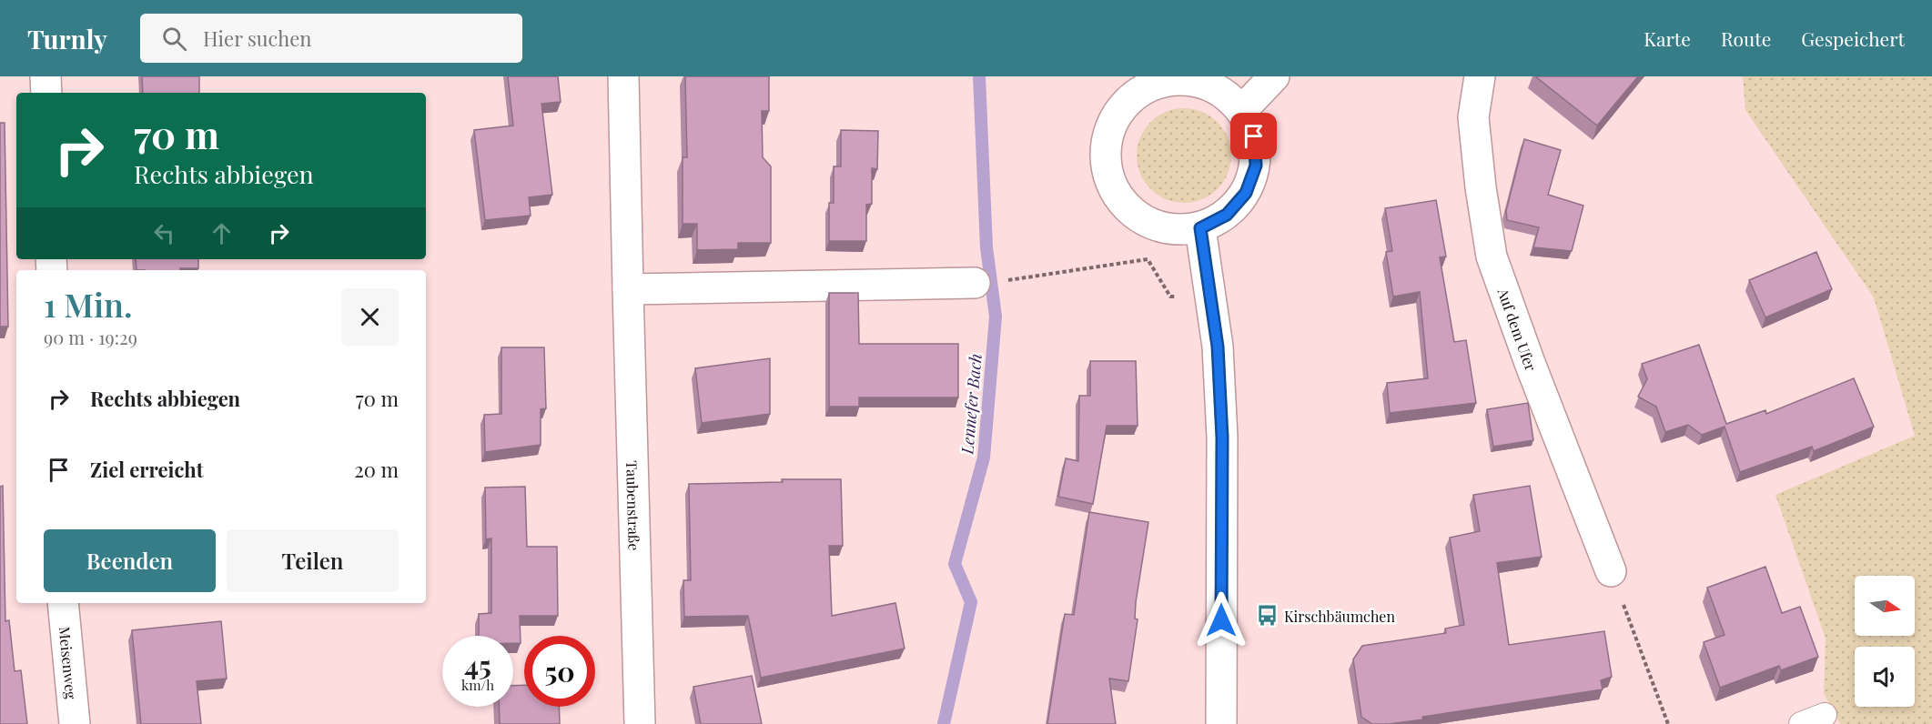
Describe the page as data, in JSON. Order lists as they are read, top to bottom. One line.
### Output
{"streets":{"street":["Auf dem Ufer","Taubenstraße","Meisenweg"]},"water":["Lennefer Bach"],"places":{"bus stop":["Kirschbäumchen"]},"north":"right","page":{"header":"Turnly","search":"Hier suchen","nav":["Karte","Route","Gespeichert"],"turn":["70 m","Rechts abbiegen"],"heading":["1 Min.","90 m · 19:29"],"list":[{"name":"Rechts abbiegen","value":"70 m"},{"name":"Ziel erreicht","value":"20 m"}],"buttons":["Beenden","Teilen"],"speed":"45 km/h","limit":"50"}}
